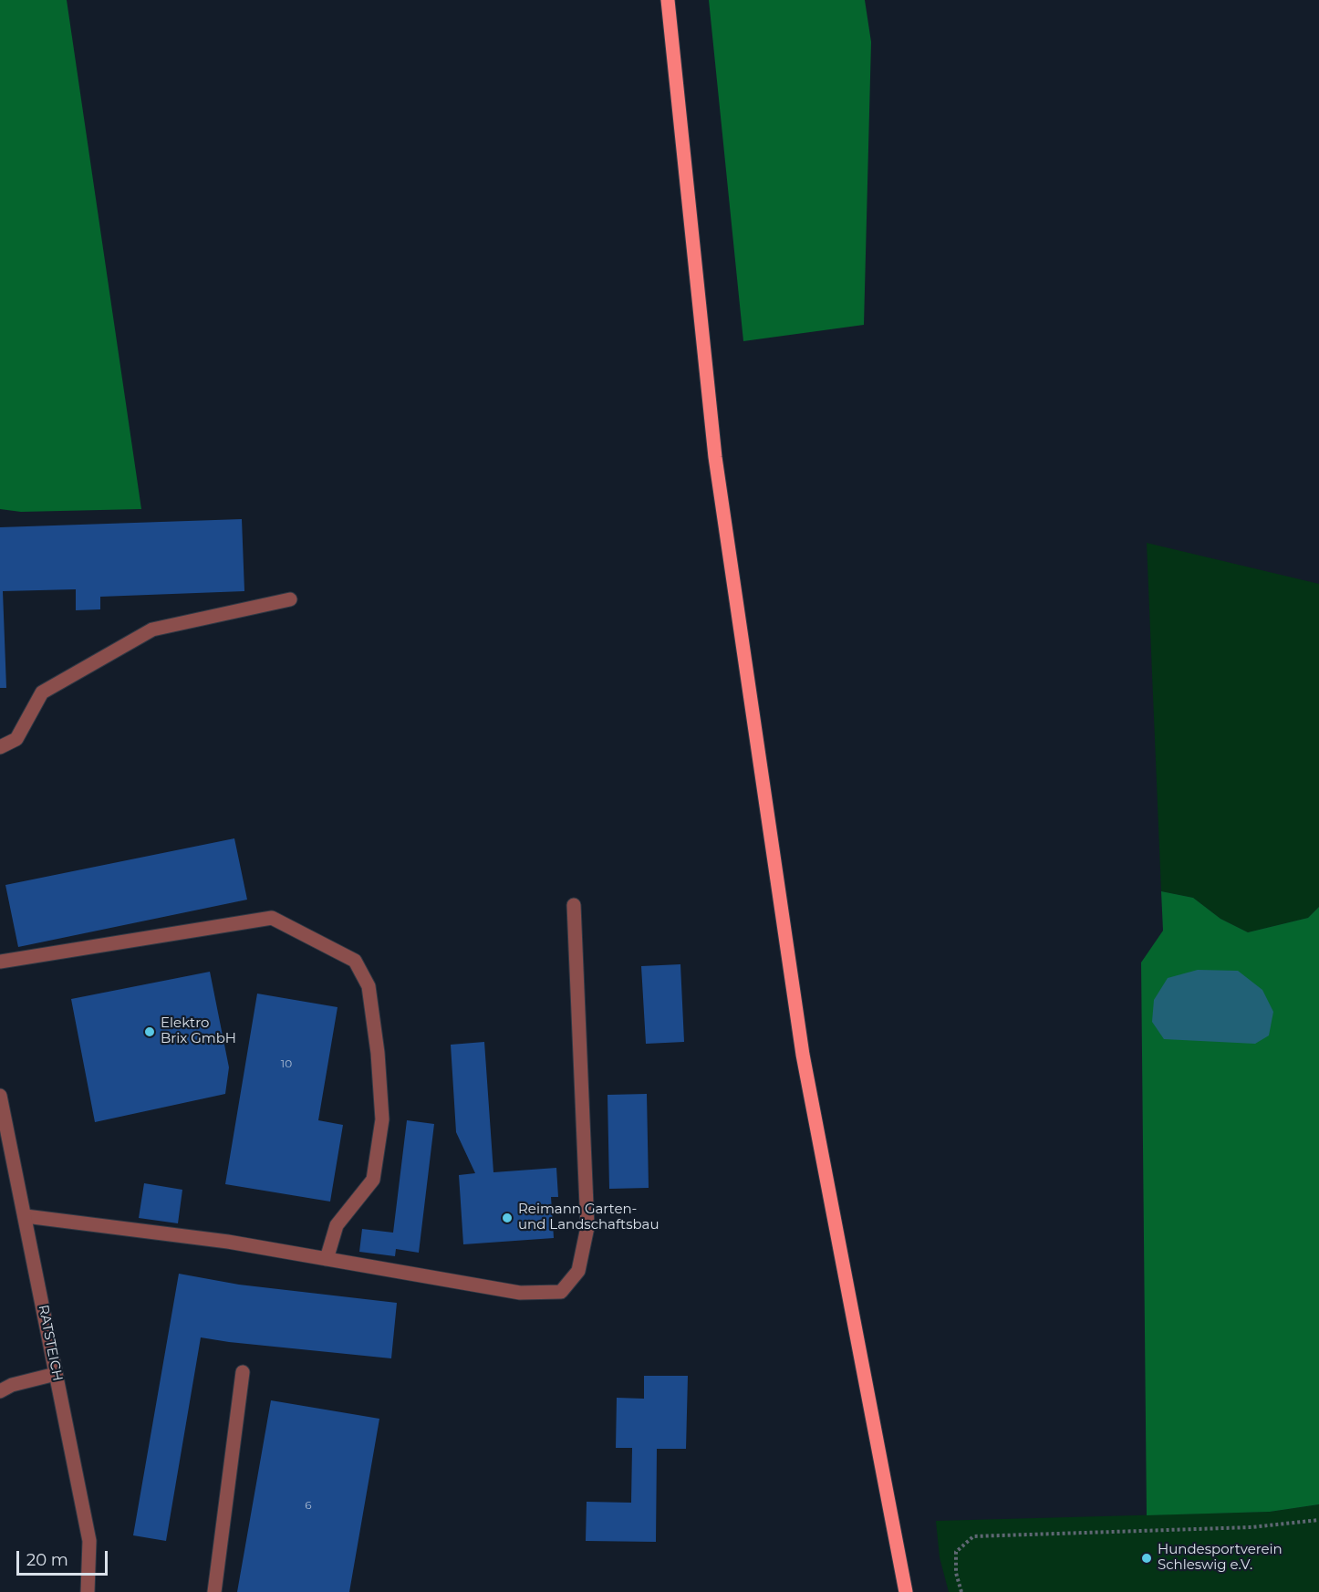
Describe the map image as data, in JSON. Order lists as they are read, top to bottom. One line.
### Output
{"streets":{"street":["RATSTEICH"]},"places":["Elektro Brix GmbH","Reimann Garten- und Landschaftsbau","Hundesportverein Schleswig e.V."],"house_numbers":["10","6"],"scale_bar":"20 m"}
